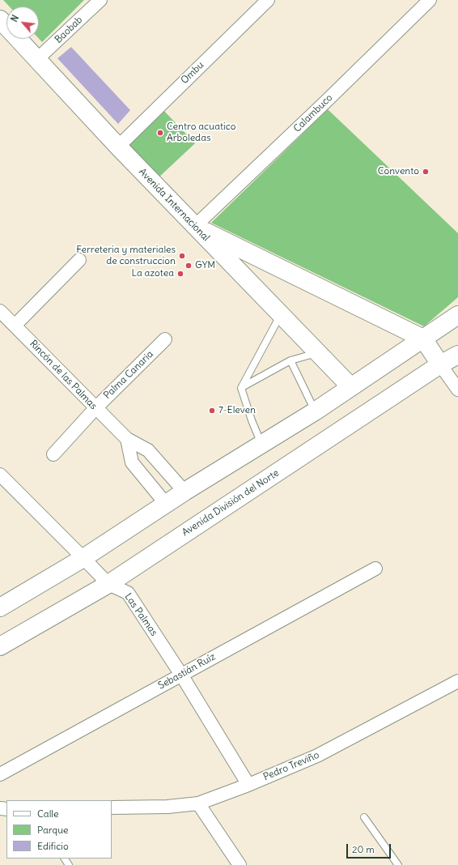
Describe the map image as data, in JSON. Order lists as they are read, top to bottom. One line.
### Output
{"streets":{"main road":["Avenida Internacional","Avenida División del Norte"],"street":["Baobab","Ombu","Calambuco","Rincón de las Palmas","Palma Canaria","Las Palmas","Sebastián Ruíz","Pedro Treviño"]},"crossings":[["Baobab","Avenida Internacional"],["Ombu","Avenida Internacional"],["Calambuco","Avenida Internacional"],["Rincón de las Palmas","Palma Canaria"],["Avenida División del Norte","Las Palmas"],["Las Palmas","Sebastián Ruíz"],["Las Palmas","Pedro Treviño"]],"places":["Centro acuatico Arboledas","Convento","Ferreteria y materiales de construccion","GYM","La azotea","7-Eleven"],"legend":["Calle","Parque","Edificio"],"scale_bar":"20 m","north":"top left"}
